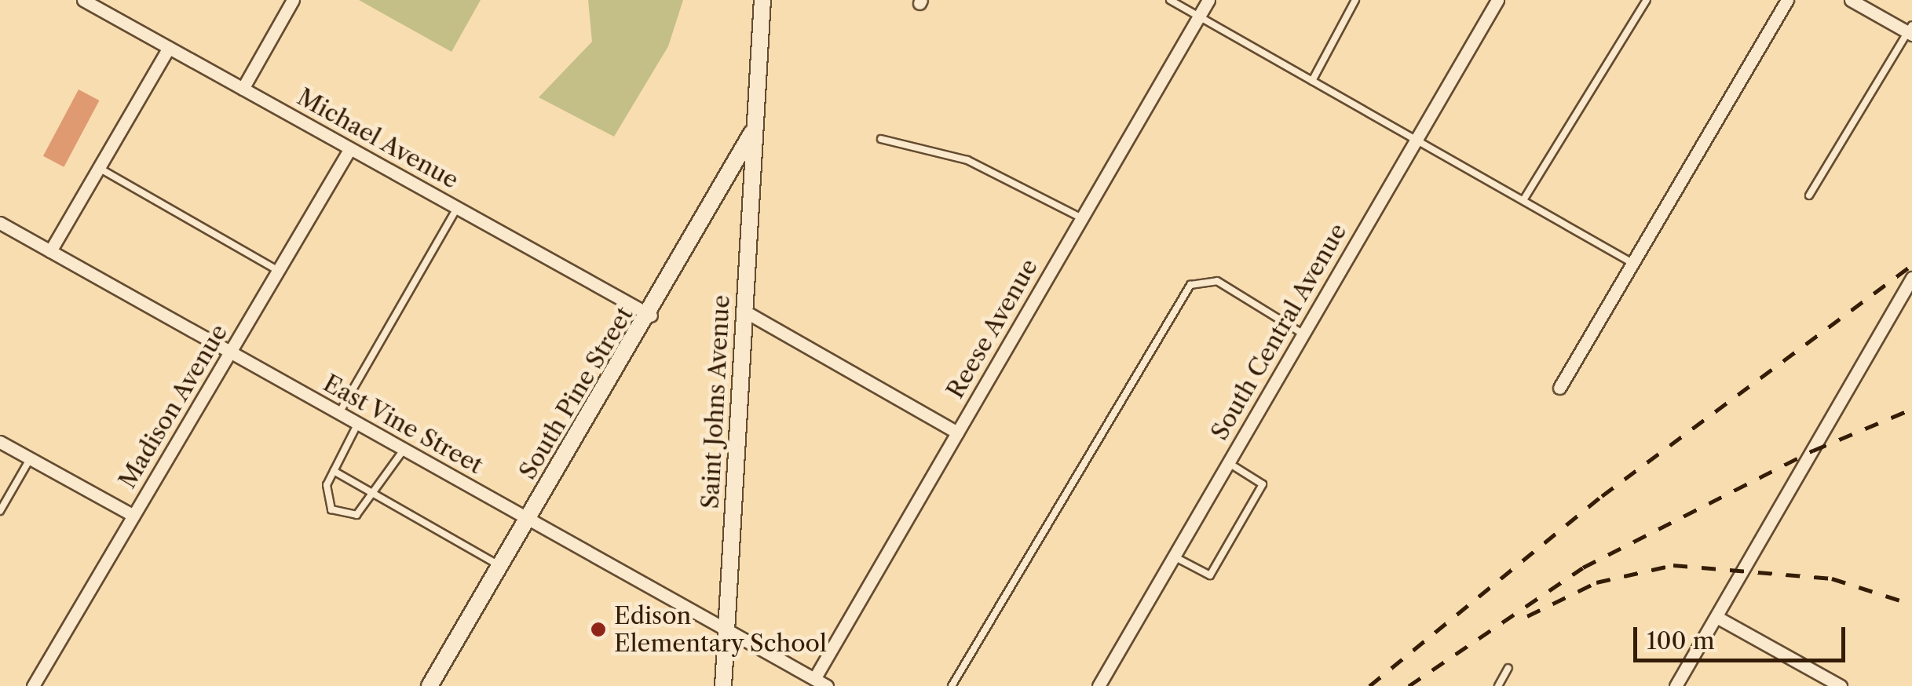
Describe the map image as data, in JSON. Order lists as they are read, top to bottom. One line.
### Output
{"streets":{"main road":["South Pine Street","Saint Johns Avenue"],"street":["Michael Avenue","Reese Avenue","South Central Avenue","Madison Avenue","East Vine Street"]},"crossings":[["Michael Avenue","South Pine Street"],["Michael Avenue","Madison Avenue"],["Reese Avenue","East Vine Street"],["South Pine Street","Saint Johns Avenue"],["South Pine Street","East Vine Street"],["Saint Johns Avenue","East Vine Street"],["Madison Avenue","East Vine Street"]],"places":["Edison Elementary School"],"scale_bar":"100 m"}
